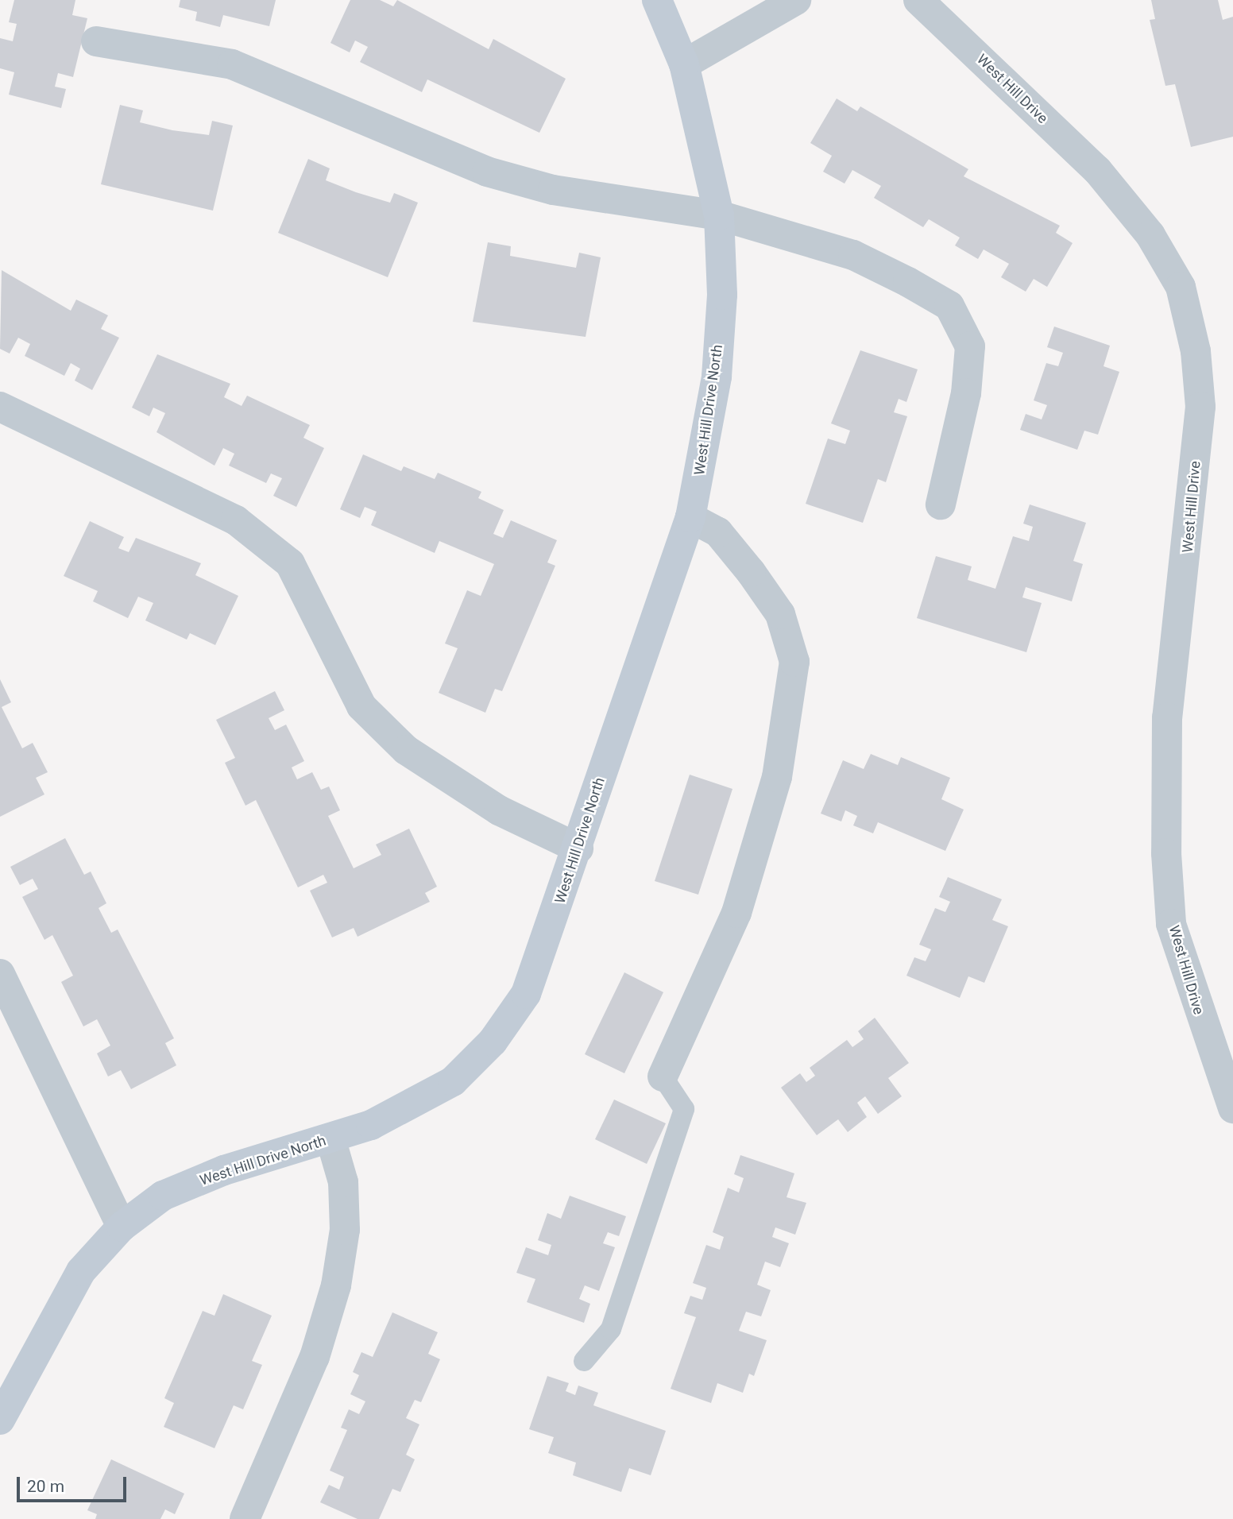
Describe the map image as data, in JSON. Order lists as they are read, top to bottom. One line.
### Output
{"streets":{"street":["West Hill Drive","West Hill Drive North"]},"scale_bar":"20 m"}
